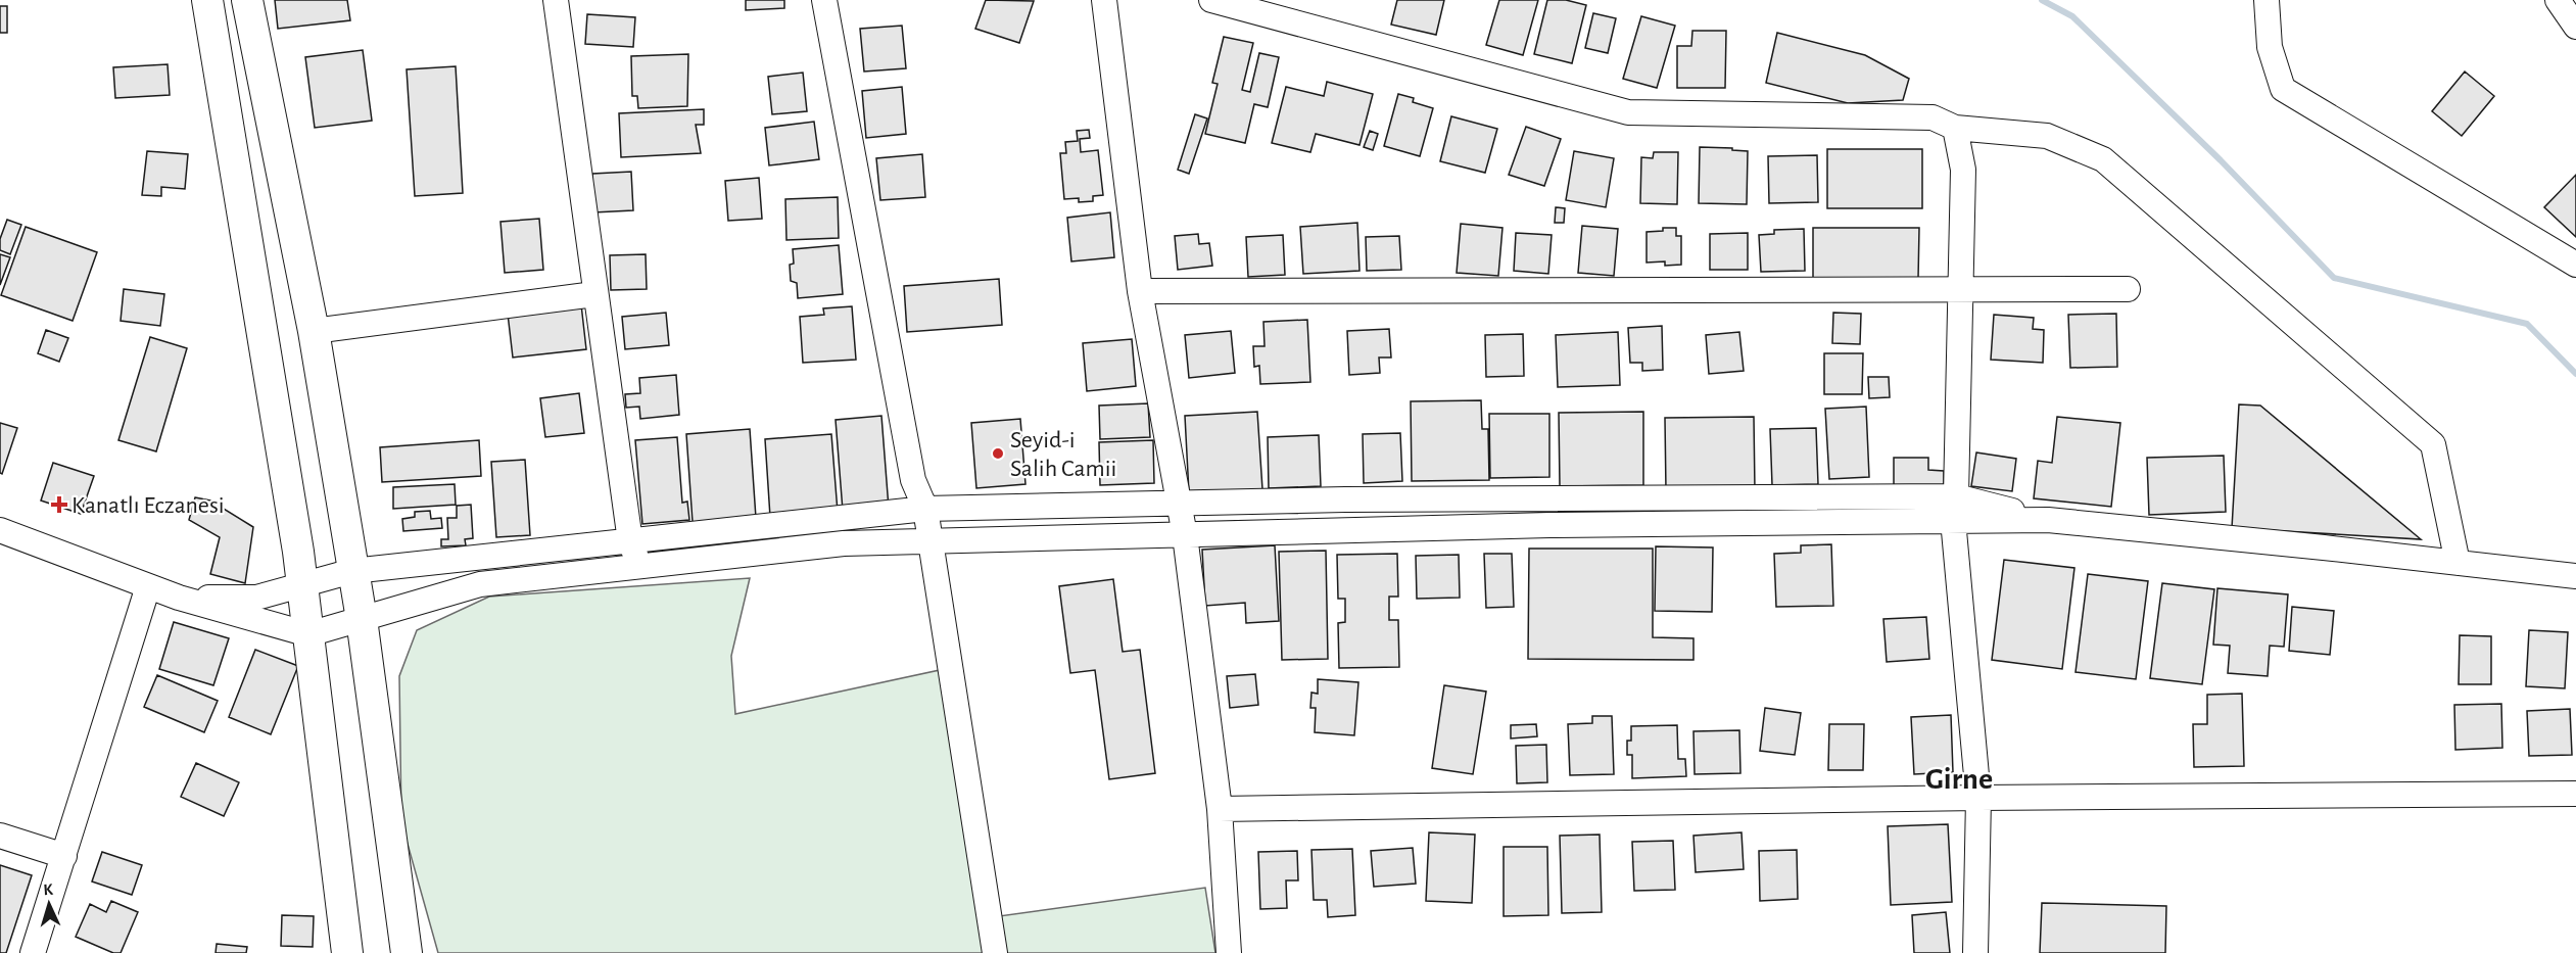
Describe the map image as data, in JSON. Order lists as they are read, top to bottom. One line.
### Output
{"districts":["Girne"],"places":{"other":["Seyid-i Salih Camii"],"health":["Kanatlı Eczanesi"]},"north":"top"}
